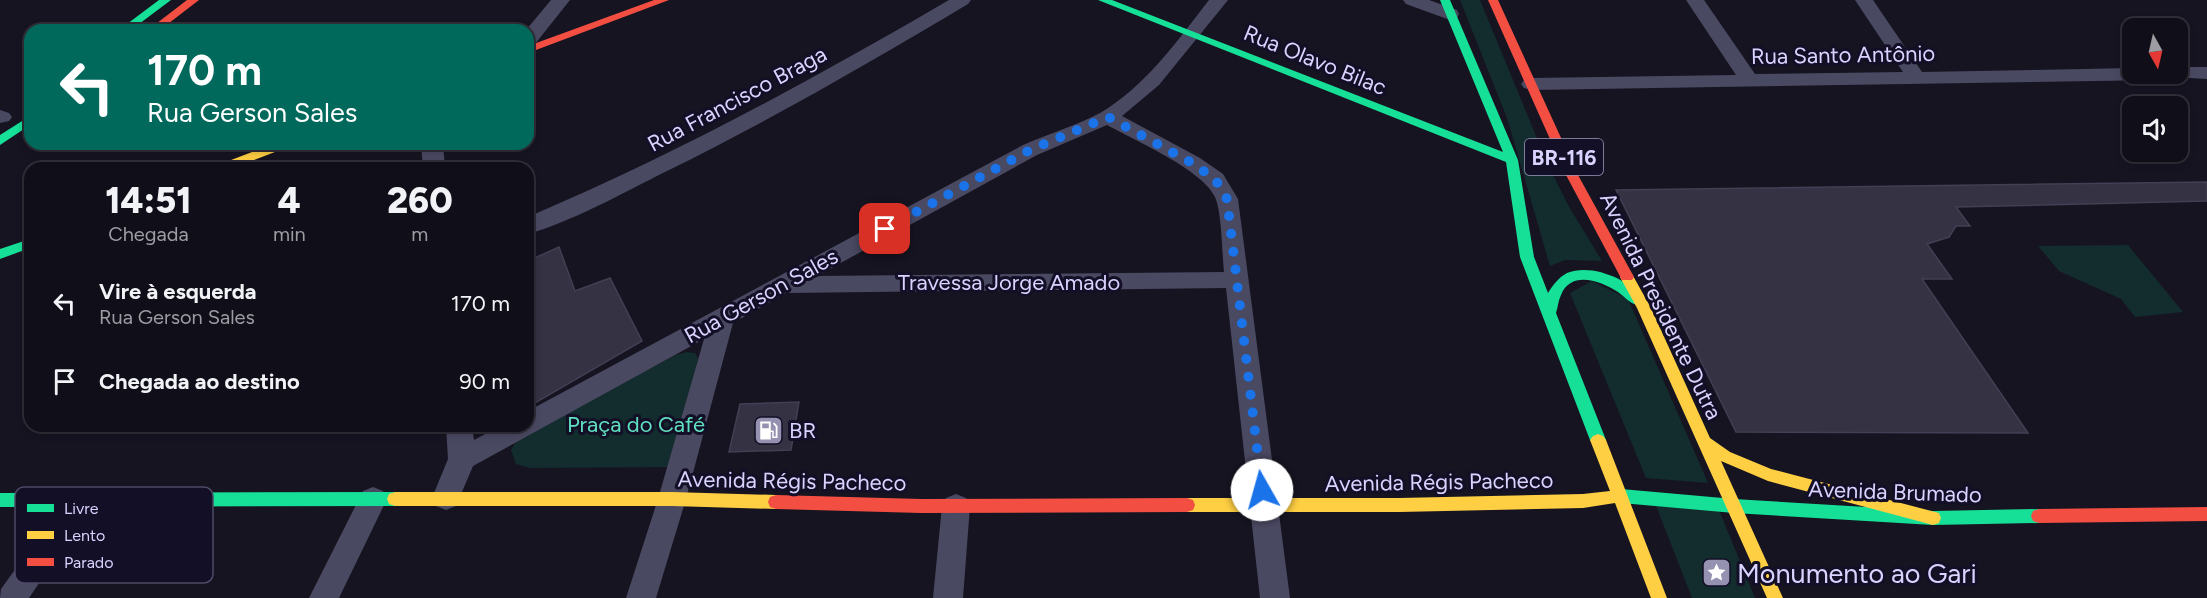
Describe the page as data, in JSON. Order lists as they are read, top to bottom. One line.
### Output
{"streets":{"main road":["Rua Olavo Bilac","BR-116","Avenida Presidente Dutra","Avenida Régis Pacheco","Avenida Brumado"],"street":["Rua Santo Antônio","Rua Francisco Braga","Travessa Jorge Amado","Rua Gerson Sales"]},"crossings":[["Rua Santo Antônio","Avenida Presidente Dutra"],["Rua Olavo Bilac","BR-116"],["Rua Olavo Bilac","Rua Gerson Sales"],["BR-116","Avenida Brumado"],["Travessa Jorge Amado","Rua Gerson Sales"],["Avenida Presidente Dutra","Avenida Brumado"],["Avenida Régis Pacheco","Avenida Brumado"]],"parks":["Praça do Café"],"places":{"fuel station":["BR"],"place":["Monumento ao Gari"]},"legend":["Livre","Lento","Parado"],"north":"bottom","page":{"turn":["170 m","Rua Gerson Sales"],"eta":["14:51","Chegada","4","min","260","m"],"list":[{"name":"Vire à esquerda","note":"Rua Gerson Sales","value":"170 m"},{"name":"Chegada ao destino","value":"90 m"}]}}
